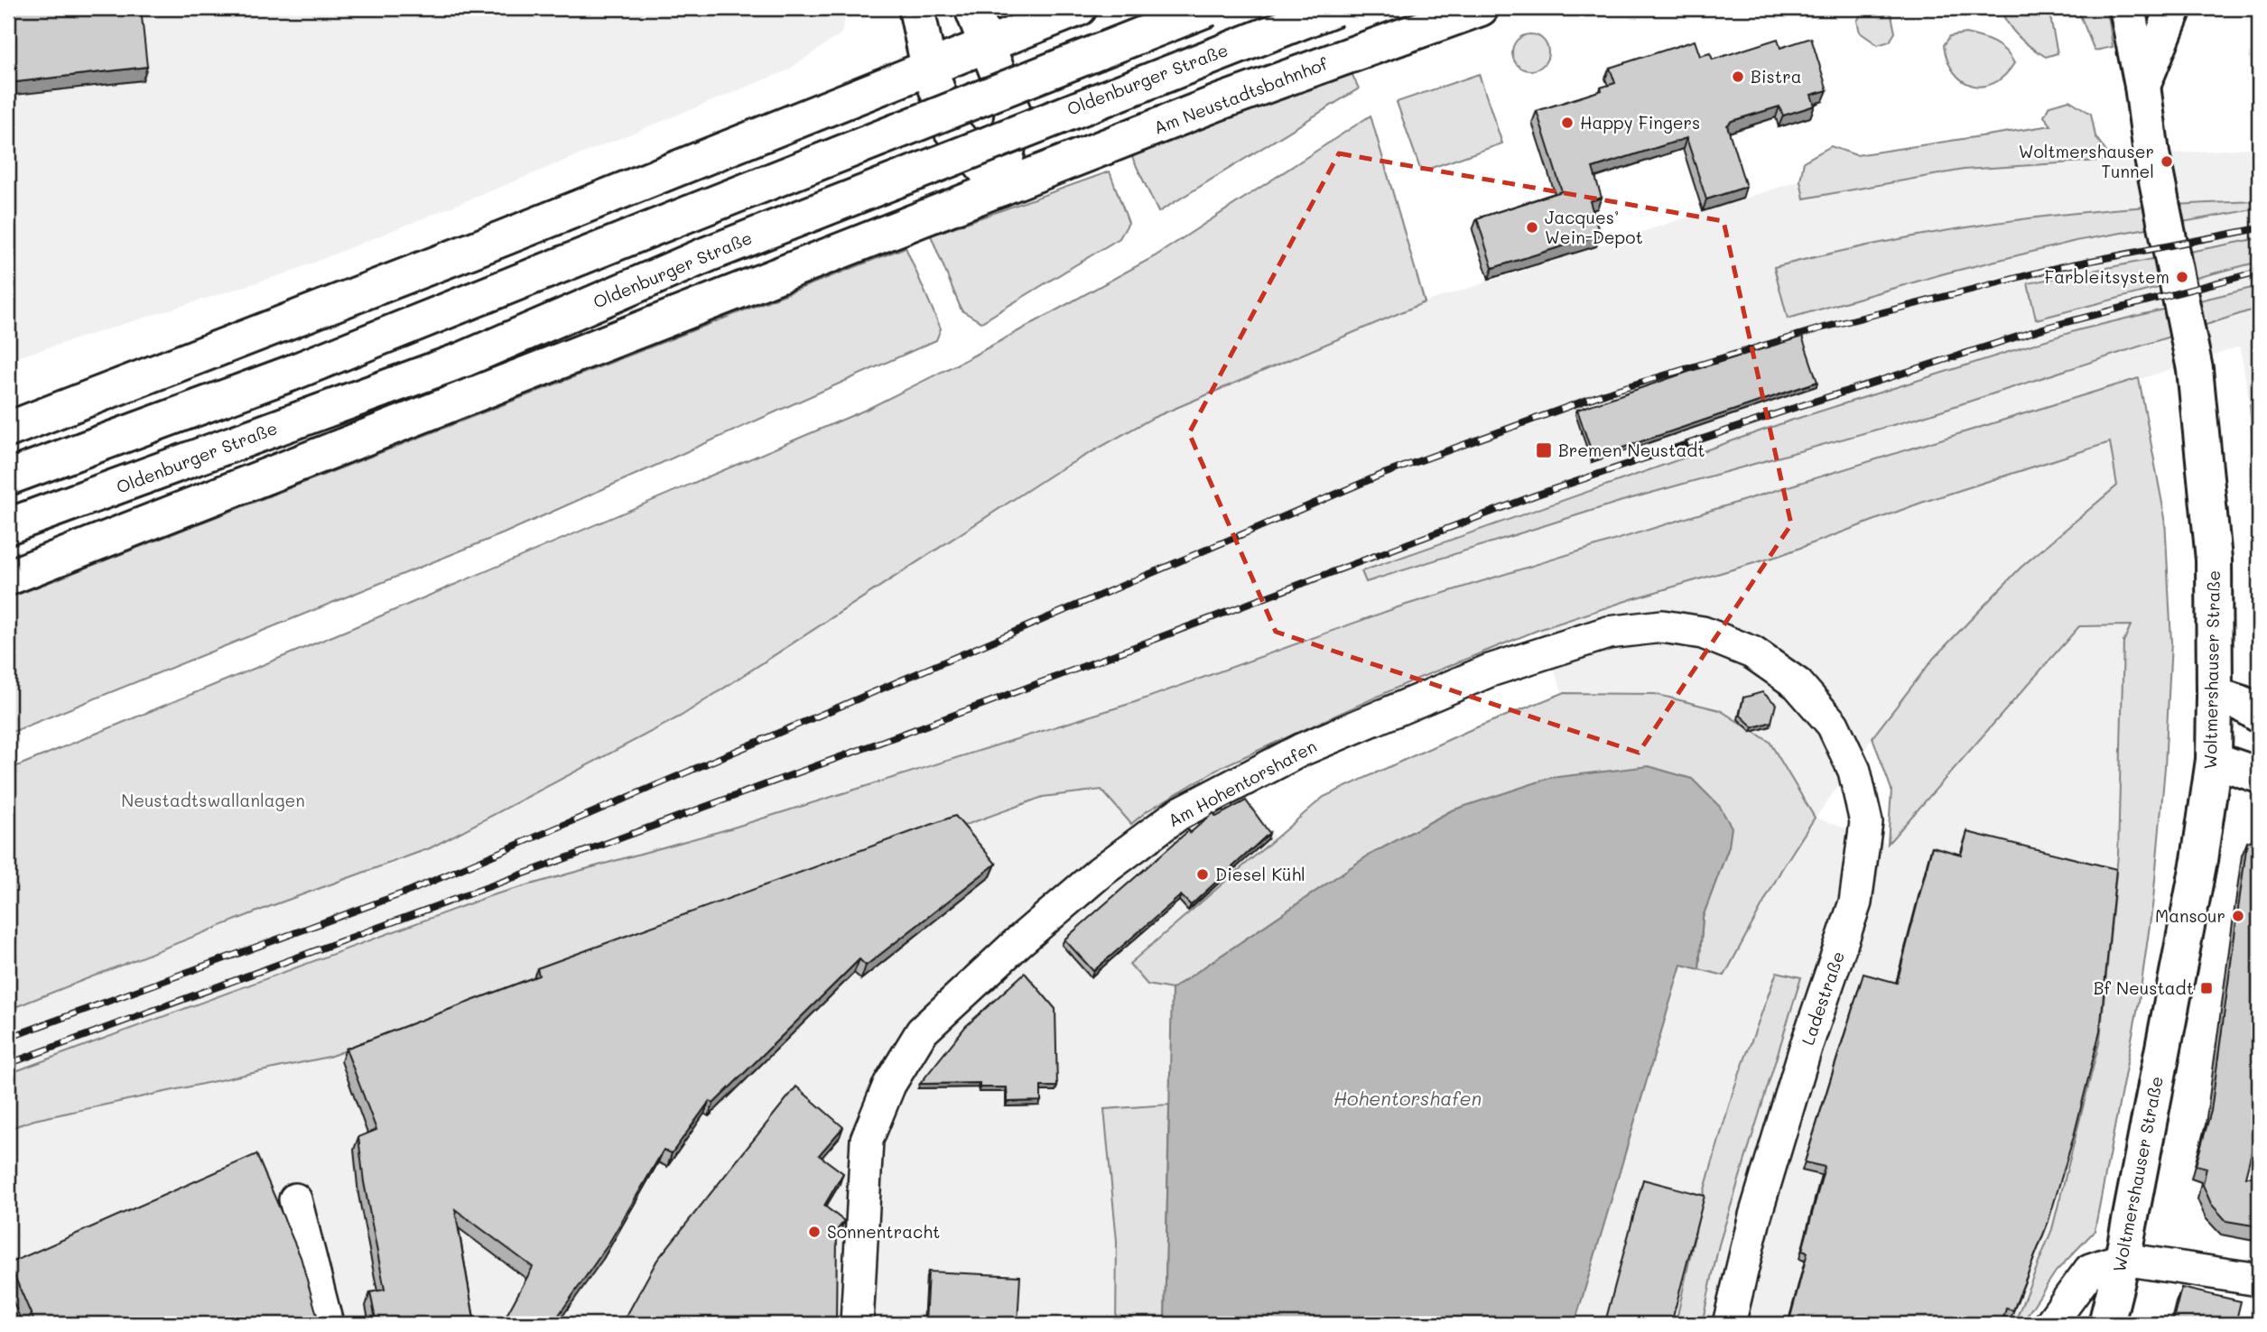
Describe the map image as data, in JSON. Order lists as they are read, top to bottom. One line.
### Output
{"streets":{"main road":["Oldenburger Straße","Am Neustadtsbahnhof","Woltmershauser Straße"],"street":["Am Hohentorshafen","Ladestraße"]},"crossings":[["Am Hohentorshafen","Ladestraße"]],"water":["Hohentorshafen"],"parks":["Neustadtswallanlagen"],"places":{"other":["Bistra","Happy Fingers","Woltmershauser Tunnel","Jacques’ Wein-Depot","Farbleitsystem","Diesel Kühl","Mansour","Sonnentracht"],"transit":["Bremen Neustadt","Bf Neustadt"]}}
